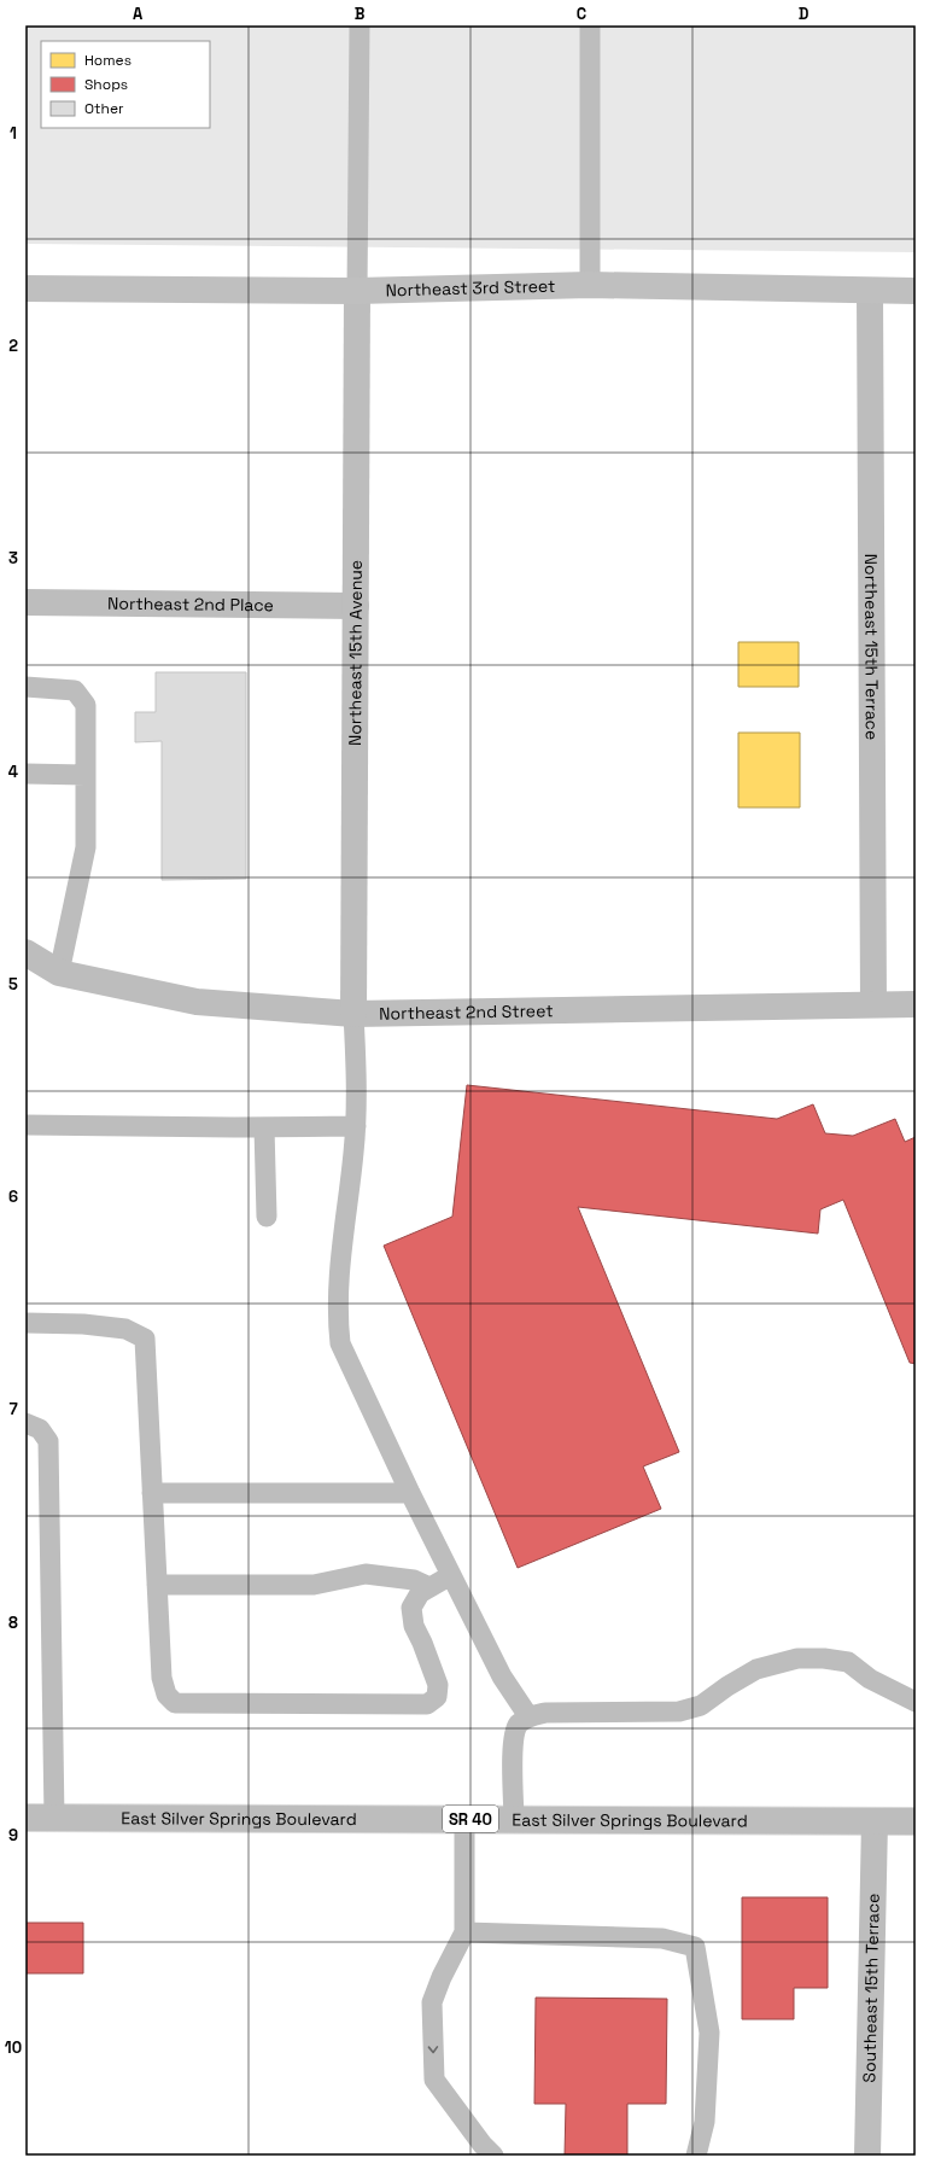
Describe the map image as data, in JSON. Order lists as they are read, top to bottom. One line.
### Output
{"streets":{"street":["Northeast 3rd Street","Northeast 2nd Place","Northeast 15th Terrace","Northeast 15th Avenue","Northeast 2nd Street","East Silver Springs Boulevard","SR 40","Southeast 15th Terrace"]},"crossings":[["Northeast 3rd Street","Northeast 15th Terrace"],["Northeast 3rd Street","Northeast 15th Avenue"],["Northeast 2nd Place","Northeast 15th Avenue"],["Northeast 15th Terrace","Northeast 2nd Street"],["Northeast 15th Avenue","Northeast 2nd Street"],["East Silver Springs Boulevard","Southeast 15th Terrace"]],"legend":["Homes","Shops","Other"],"grid":{"columns":["A","B","C","D"],"rows":["1","2","3","4","5","6","7","8","9","10"]}}
